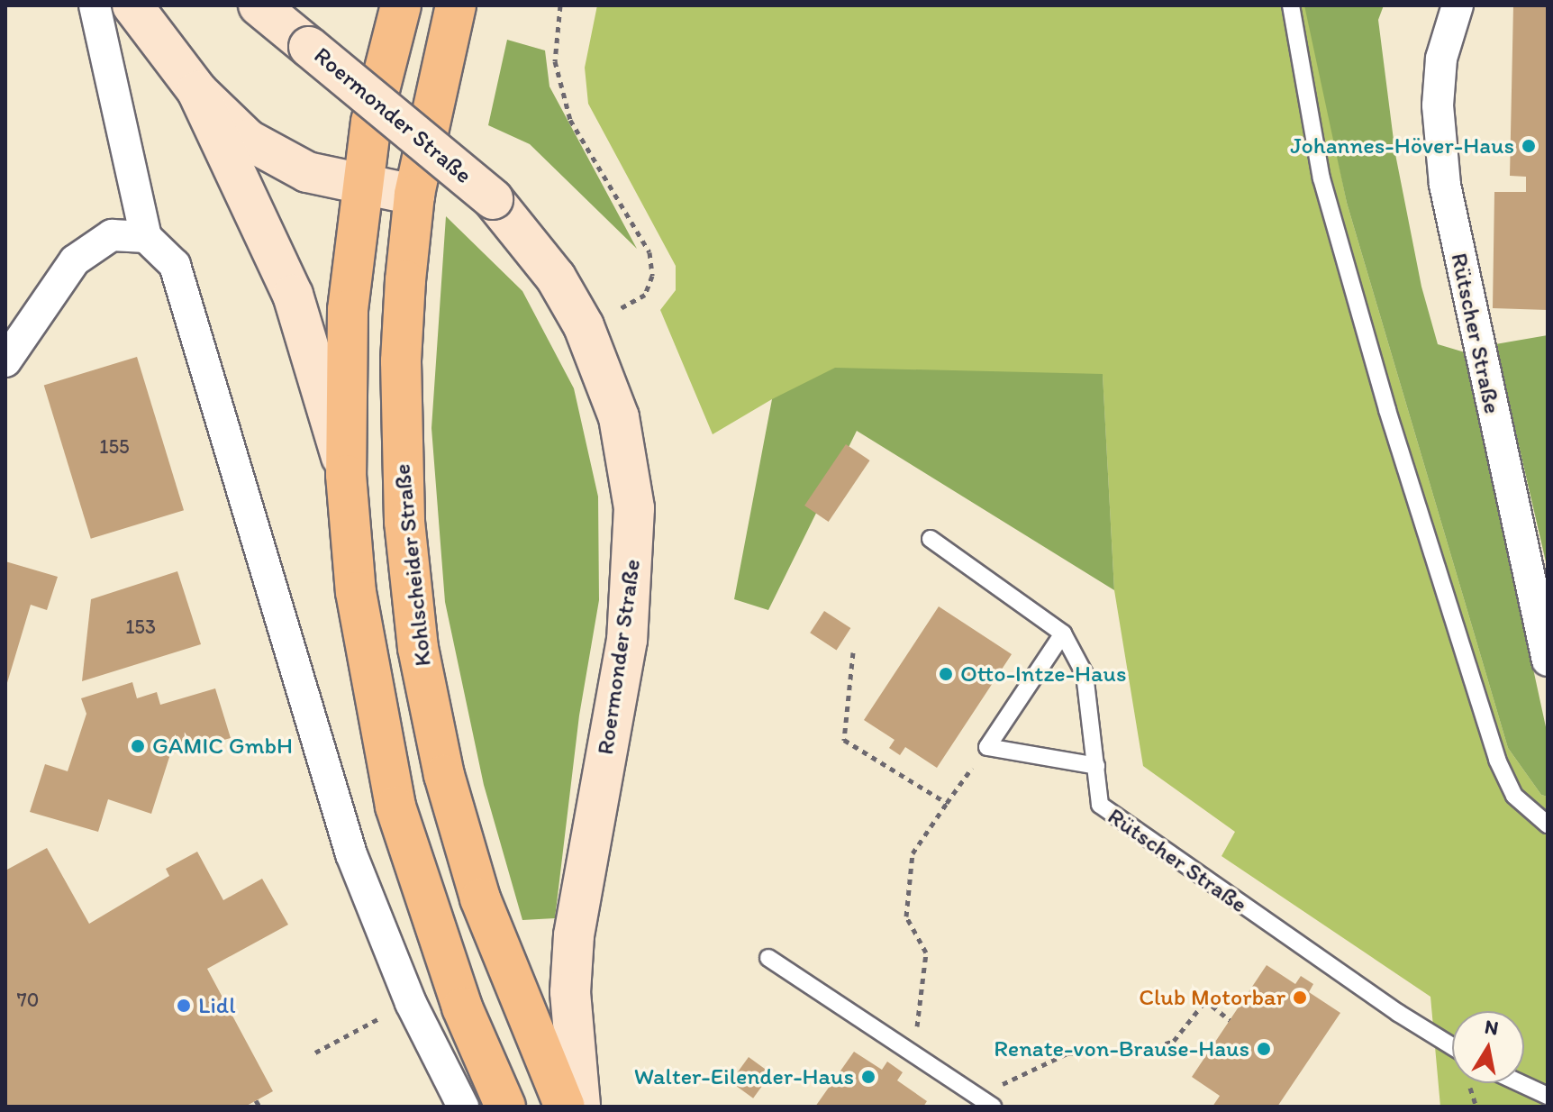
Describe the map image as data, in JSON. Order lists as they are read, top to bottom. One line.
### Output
{"streets":{"main road":["Roermonder Straße","Kohlscheider Straße"],"street":["Rütscher Straße"]},"places":["Johannes-Höver-Haus","Otto-Intze-Haus","GAMIC GmbH","Club Motorbar","Lidl","Renate-von-Brause-Haus","Walter-Eilender-Haus"],"house_numbers":["155","153","70"],"north":"top"}
